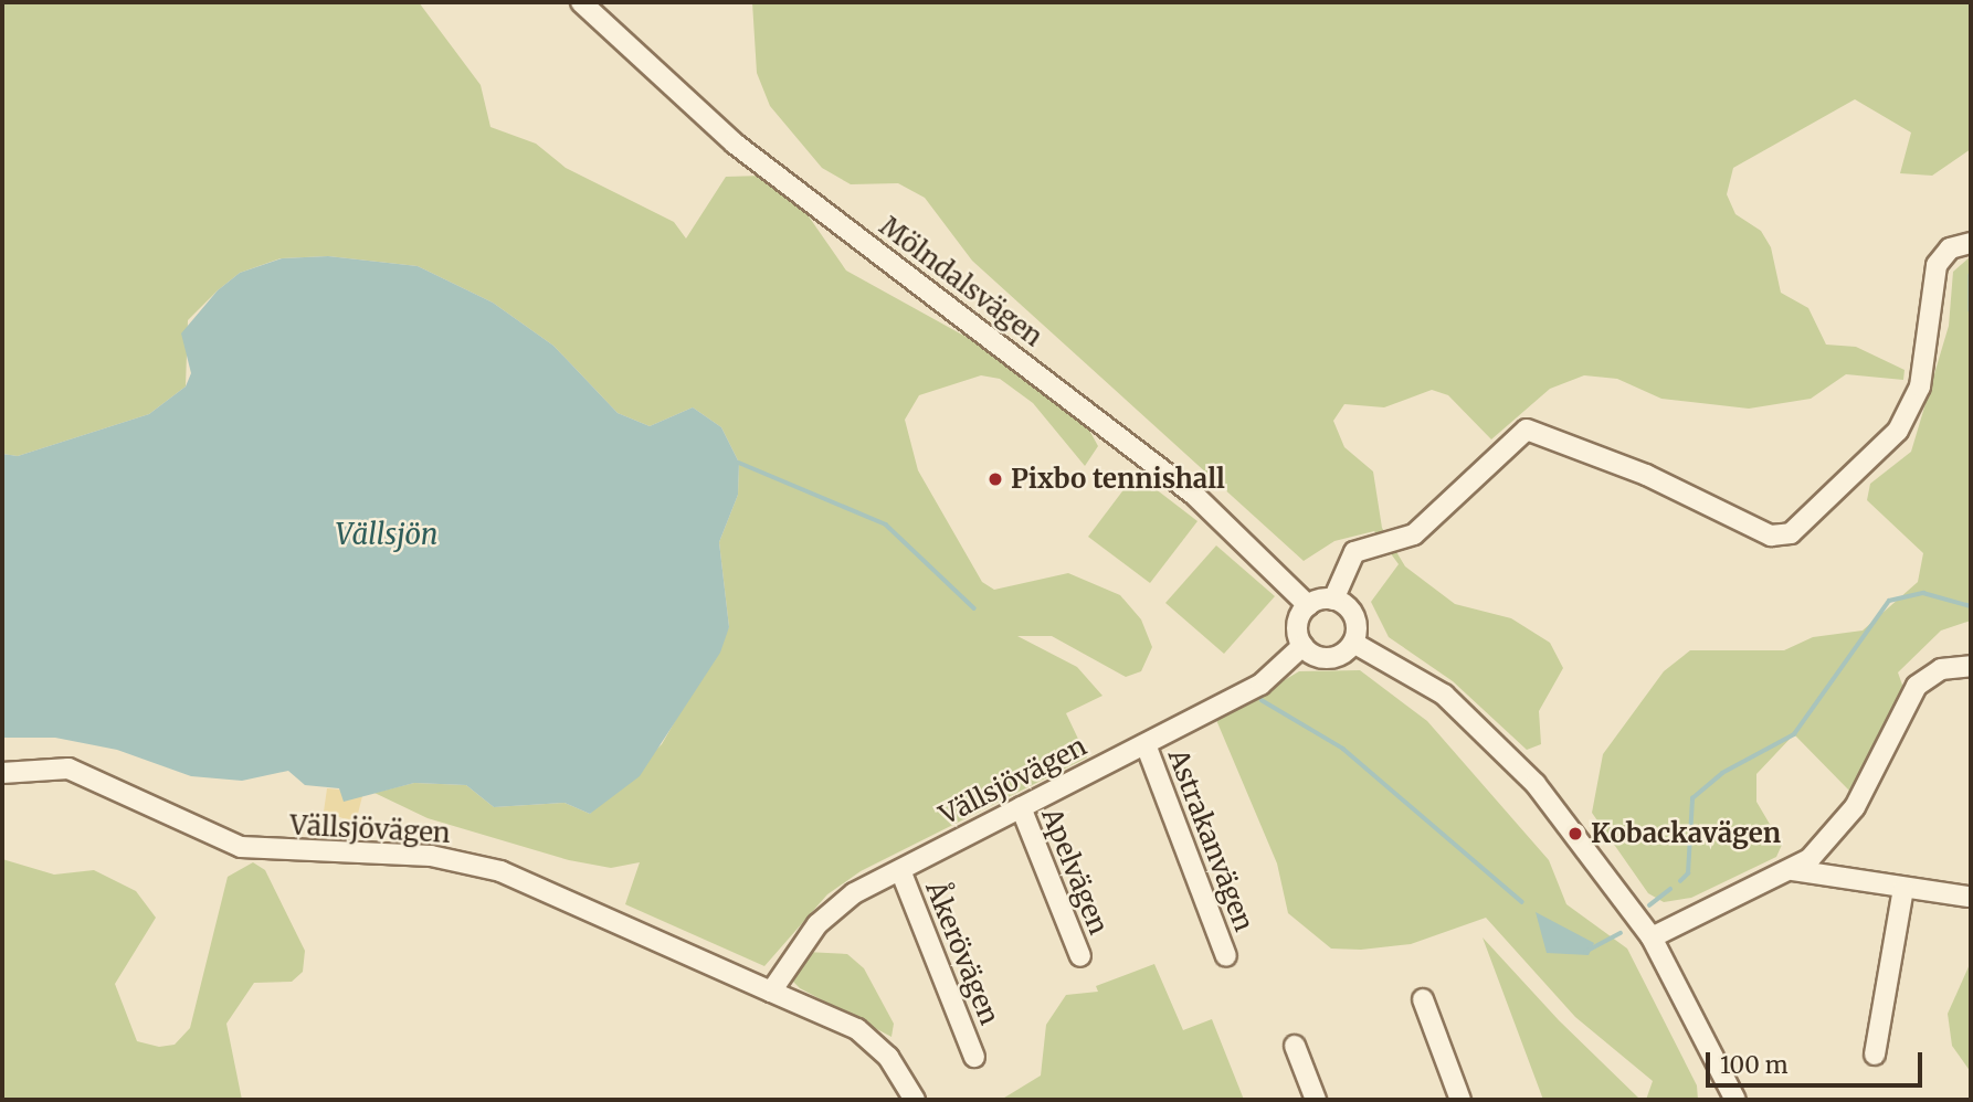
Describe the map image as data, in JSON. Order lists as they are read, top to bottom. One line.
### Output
{"streets":{"street":["Mölndalsvägen","Vällsjövägen","Astrakanvägen","Apelvägen","Åkerövägen"]},"crossings":[["Mölndalsvägen","Vällsjövägen"],["Vällsjövägen","Astrakanvägen"],["Vällsjövägen","Apelvägen"],["Vällsjövägen","Åkerövägen"]],"water":["Vällsjön"],"places":["Pixbo tennishall","Kobackavägen"],"scale_bar":"100 m"}
